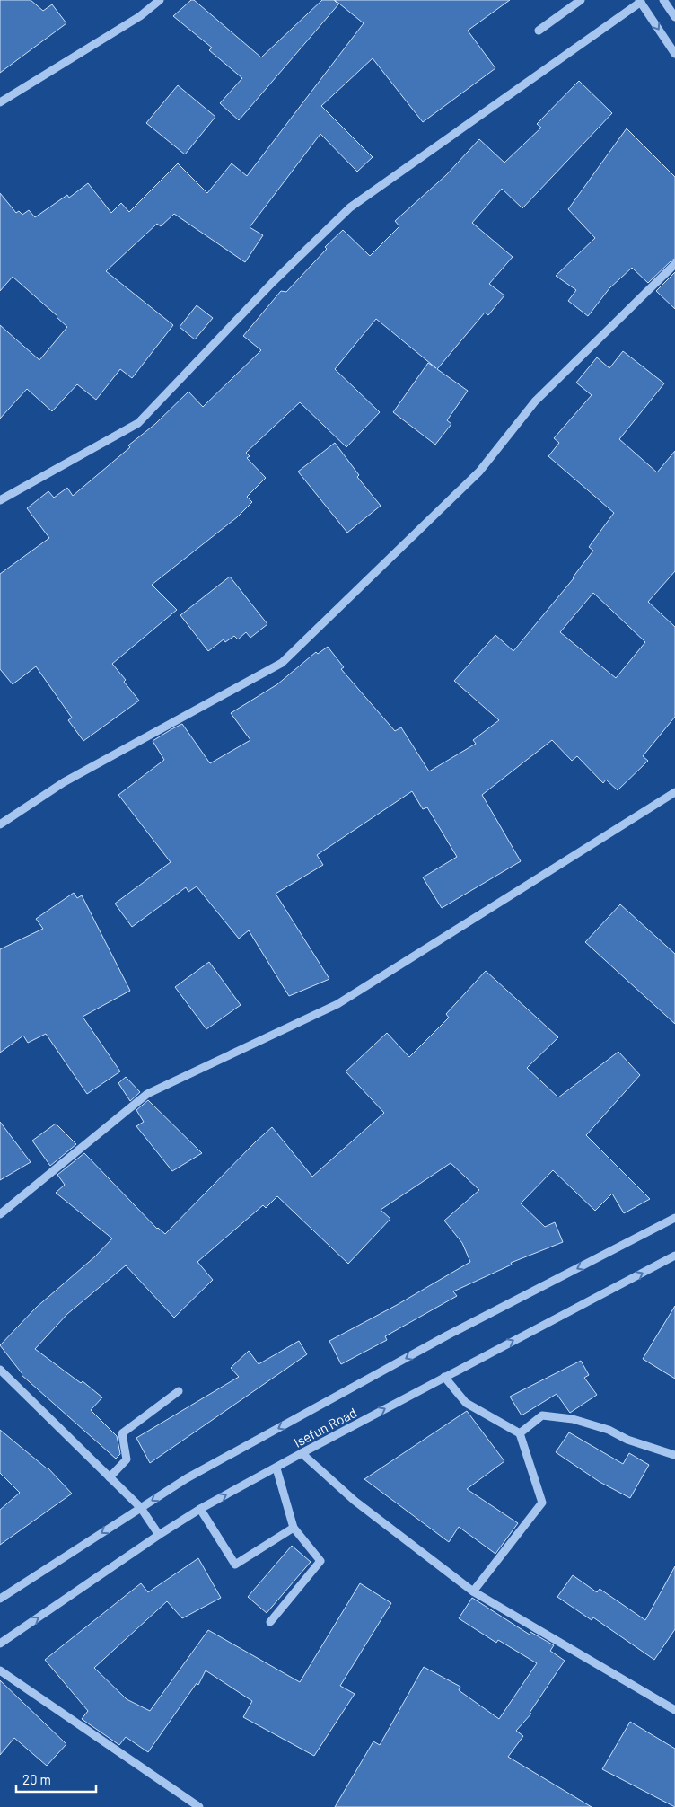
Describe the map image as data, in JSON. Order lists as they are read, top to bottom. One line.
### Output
{"streets":{"street":["Isefun Road"]},"scale_bar":"20 m"}
